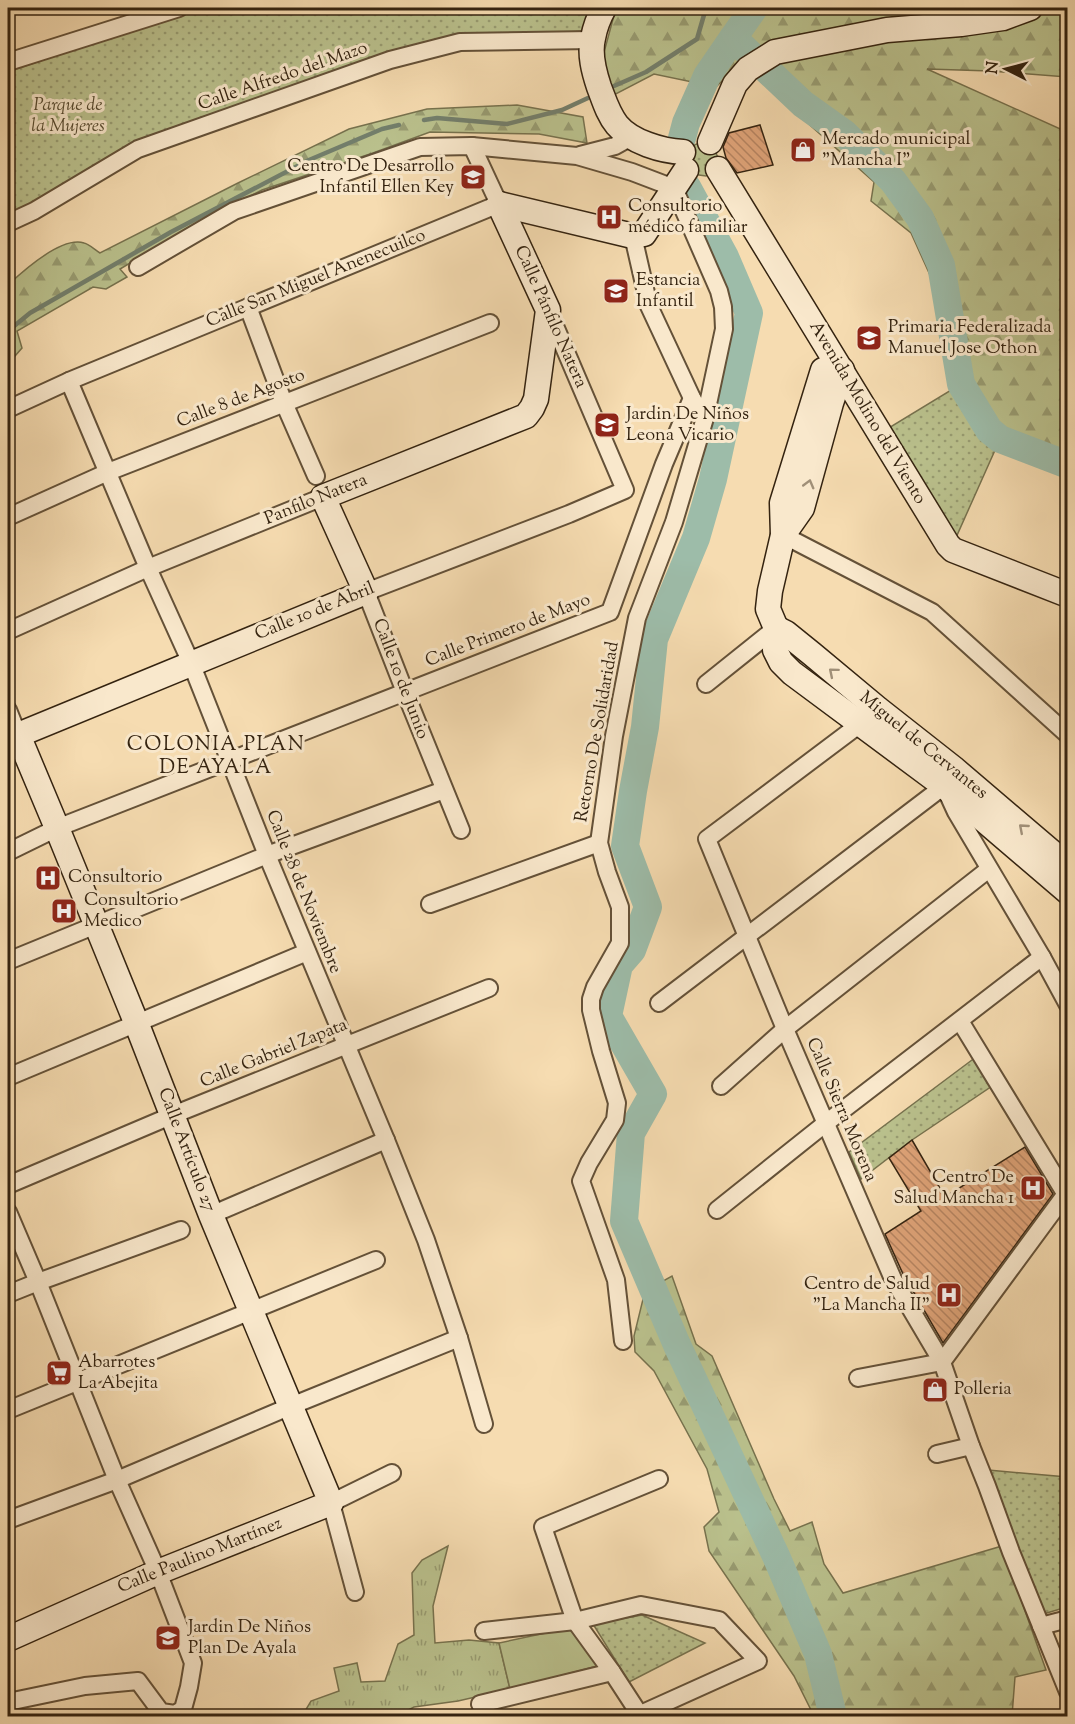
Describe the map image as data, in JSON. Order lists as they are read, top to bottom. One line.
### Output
{"streets":{"street":["Calle Alfredo del Mazo","Calle San Miguel Anenecuilco","Calle Pánfilo Natera","Calle 8 de Agosto","Avenida Molino del Viento","Panfilo Natera","Calle 10 de Abril","Calle Primero de Mayo","Calle 10 de Junio","Retorno De Solidaridad","Miguel de Cervantes","Calle 28 de Noviembre","Calle Gabriel Zapata","Calle Sierra Morena","Calle Artículo 27","Calle Paulino Martínez"]},"crossings":[["Calle San Miguel Anenecuilco","Calle Pánfilo Natera"],["Calle San Miguel Anenecuilco","Calle 10 de Junio"],["Calle San Miguel Anenecuilco","Calle 28 de Noviembre"],["Calle Pánfilo Natera","Panfilo Natera"],["Calle Pánfilo Natera","Calle 10 de Abril"],["Calle 8 de Agosto","Calle 10 de Junio"],["Calle 8 de Agosto","Calle 28 de Noviembre"],["Avenida Molino del Viento","Retorno De Solidaridad"],["Panfilo Natera","Calle 10 de Junio"],["Panfilo Natera","Calle 28 de Noviembre"],["Calle 10 de Abril","Calle 10 de Junio"],["Calle 10 de Abril","Calle 28 de Noviembre"],["Calle 10 de Abril","Calle Artículo 27"],["Calle Primero de Mayo","Calle 10 de Junio"],["Calle Primero de Mayo","Calle 28 de Noviembre"],["Calle Primero de Mayo","Calle Artículo 27"],["Miguel de Cervantes","Calle Sierra Morena"],["Calle 28 de Noviembre","Calle Gabriel Zapata"],["Calle Gabriel Zapata","Calle Artículo 27"],["Calle Artículo 27","Calle Paulino Martínez"]],"districts":["COLONIA PLAN DE AYALA"],"parks":["Parque de la Mujeres"],"places":{"shop":["Mercado municipal \"Mancha I\"","Polleria"],"school or university":["Centro De Desarrollo Infantil Ellen Key","Estancia Infantil","Primaria Federalizada Manuel Jose Othon","Jardin De Niños Leona Vicario","Jardin De Niños Plan De Ayala"],"hospital":["Consultorio médico familiar","Consultorio","Consultorio Medico","Centro De Salud Mancha 1","Centro de Salud \"La Mancha II\""],"supermarket":["Abarrotes La Abejita"]},"north":"left"}
